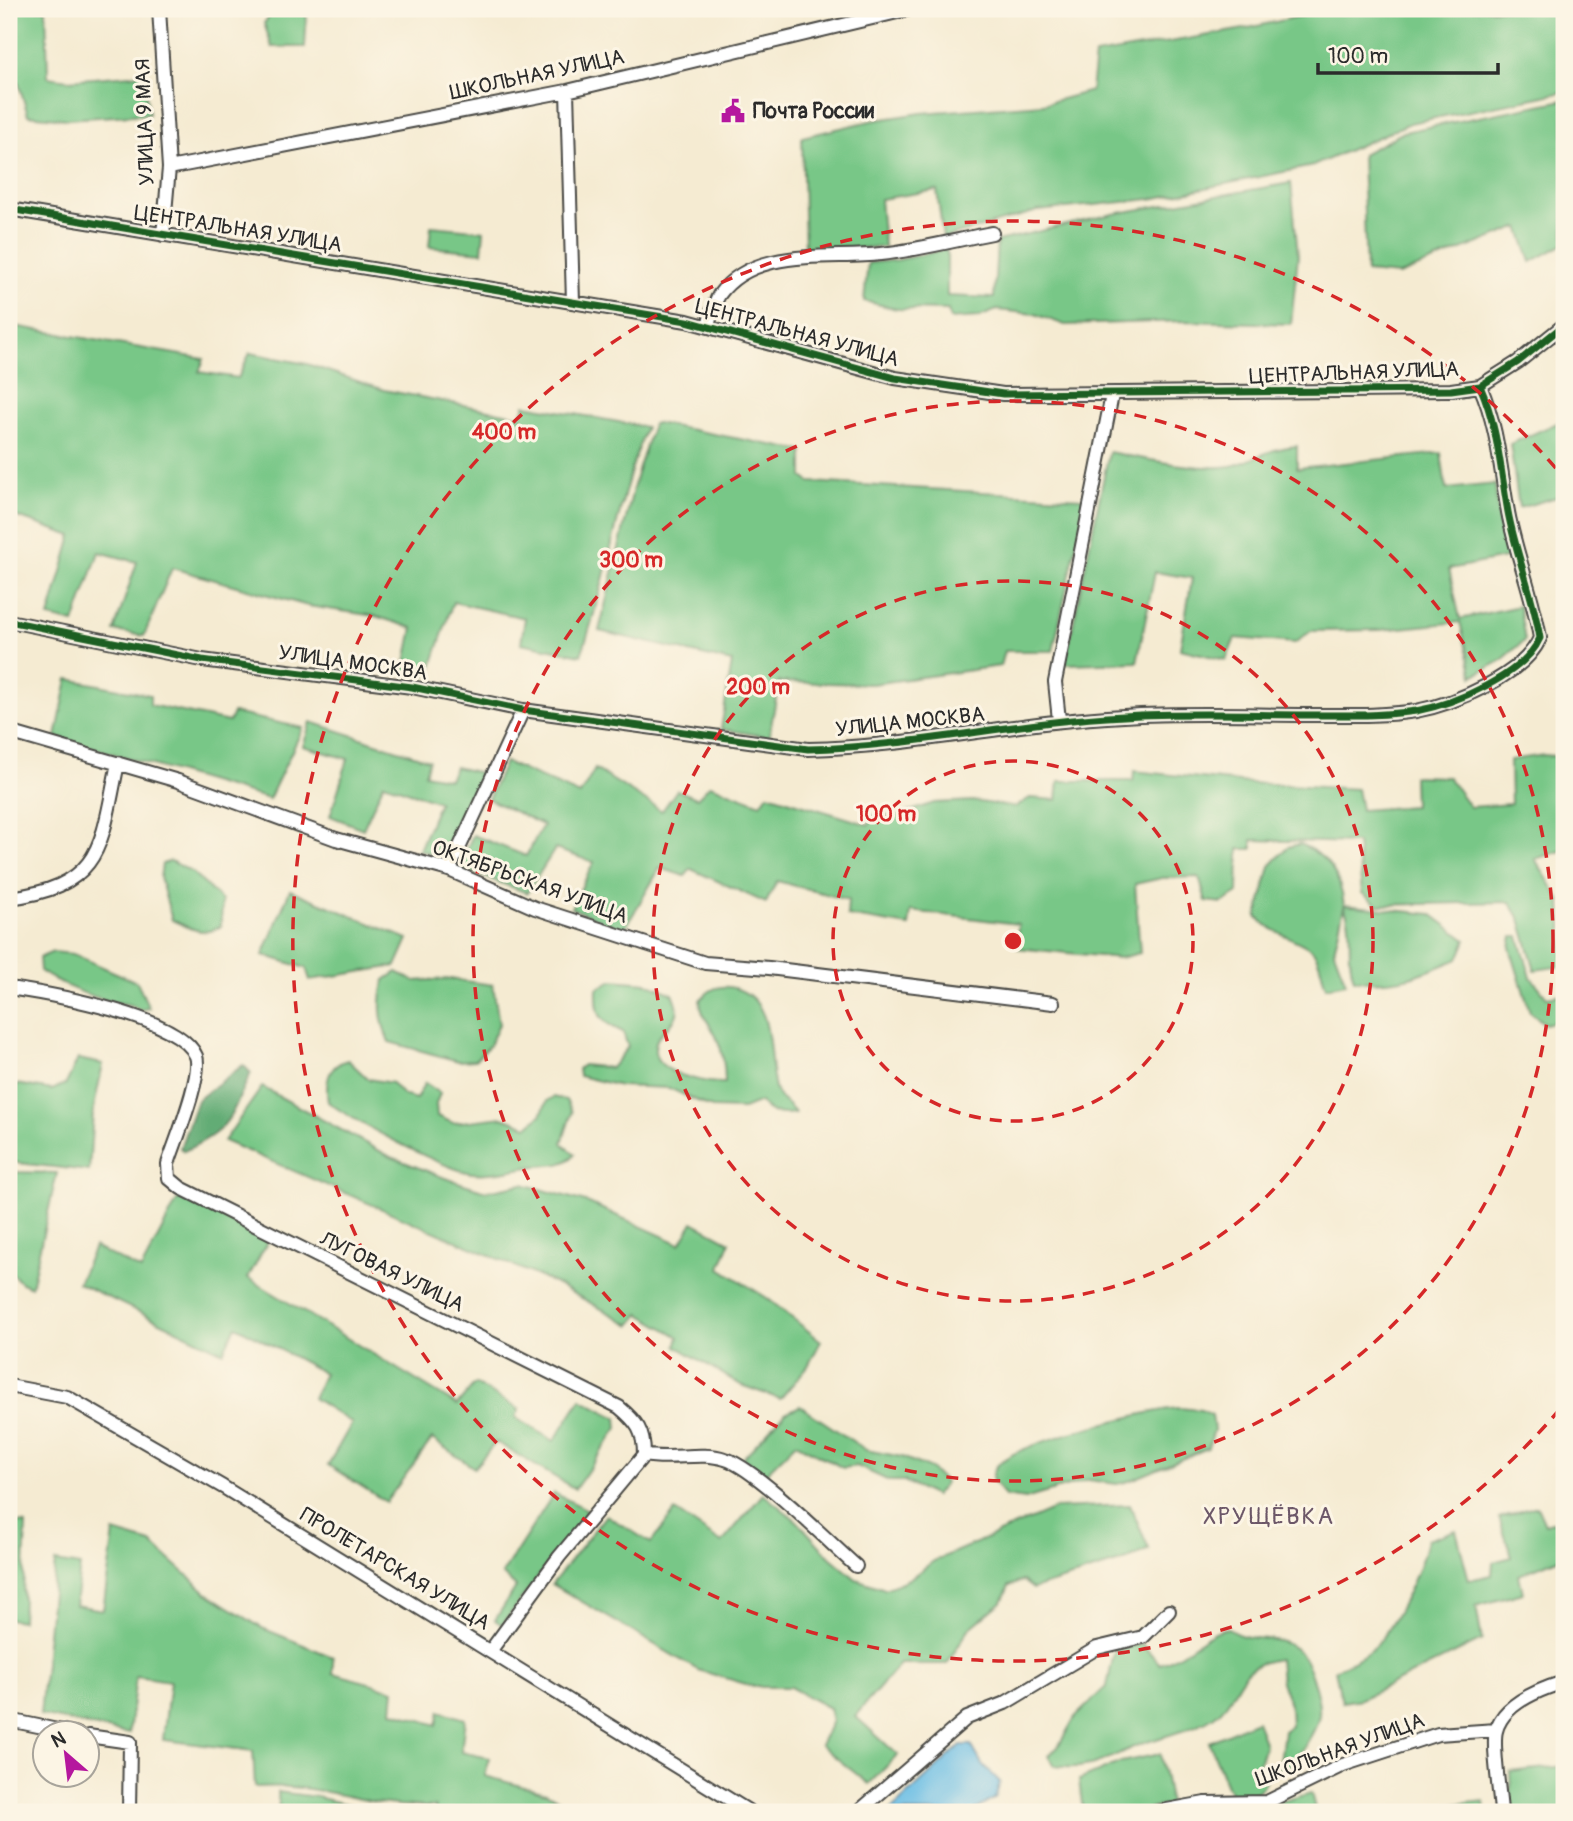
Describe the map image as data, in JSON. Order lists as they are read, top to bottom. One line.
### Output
{"streets":{"street":["ШКОЛЬНАЯ УЛИЦА","УЛИЦА 9 МАЯ","ЦЕНТРАЛЬНАЯ УЛИЦА","УЛИЦА МОСКВА","ОКТЯБРЬСКАЯ УЛИЦА","ЛУГОВАЯ УЛИЦА","ПРОЛЕТАРСКАЯ УЛИЦА"]},"crossings":[["ШКОЛЬНАЯ УЛИЦА","УЛИЦА 9 МАЯ"],["УЛИЦА 9 МАЯ","ЦЕНТРАЛЬНАЯ УЛИЦА"],["ЦЕНТРАЛЬНАЯ УЛИЦА","УЛИЦА МОСКВА"]],"districts":["ХРУЩЁВКА"],"places":{"public building":["Почта России"]},"scale_bar":"100 m","north":"top left","rings":["400 m","300 m","200 m","100 m"]}
